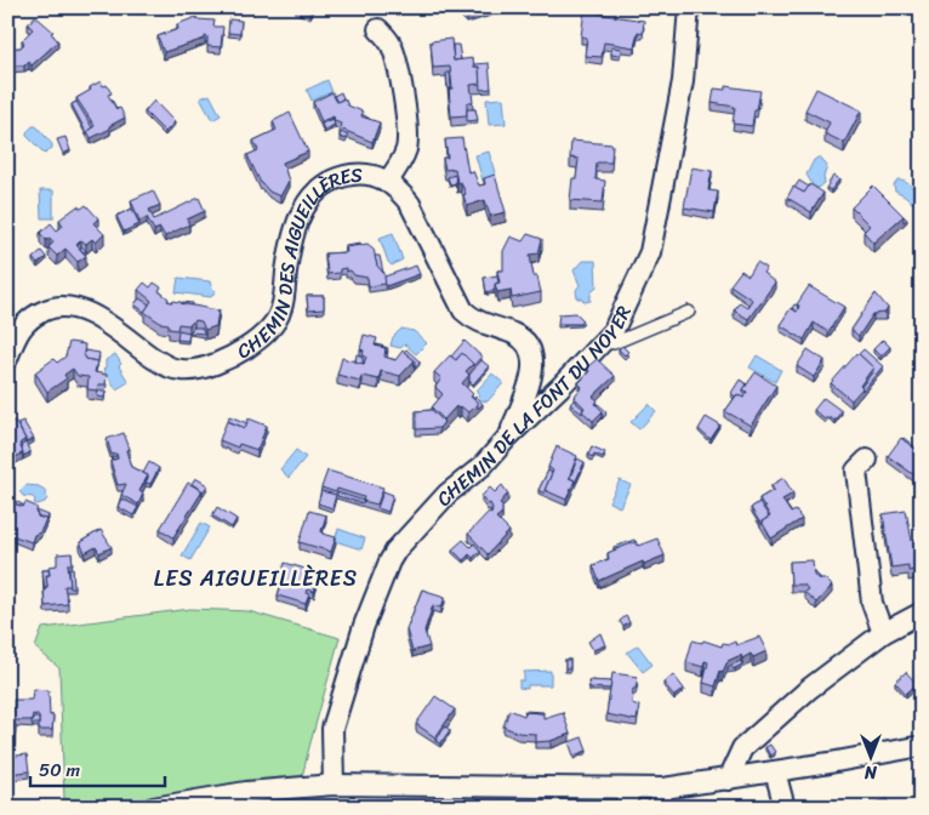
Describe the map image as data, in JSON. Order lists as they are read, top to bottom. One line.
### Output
{"streets":{"street":["CHEMIN DES AIGUEILLÈRES","CHEMIN DE LA FONT DU NOYER"]},"crossings":[["CHEMIN DES AIGUEILLÈRES","CHEMIN DE LA FONT DU NOYER"]],"districts":["LES AIGUEILLÈRES"],"scale_bar":"50 m","north":"bottom"}
